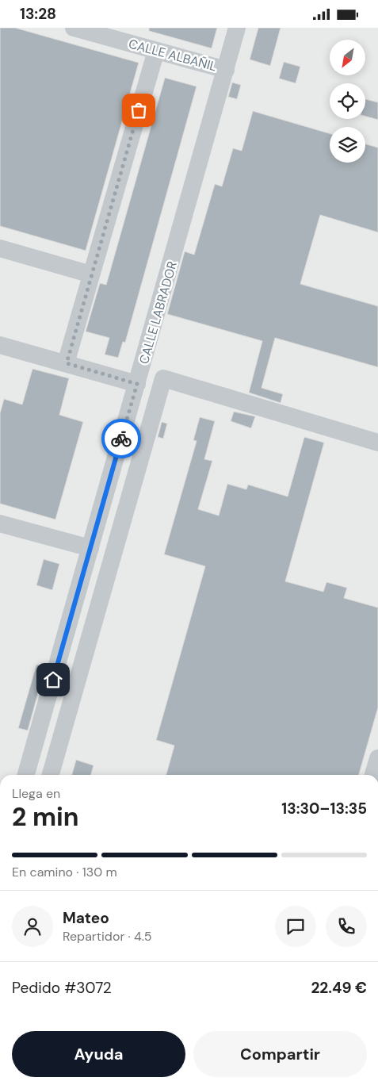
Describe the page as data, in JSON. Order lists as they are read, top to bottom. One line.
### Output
{"streets":{"street":["CALLE ALBAÑIL","CALLE LABRADOR"]},"crossings":[["CALLE ALBAÑIL","CALLE LABRADOR"]],"north":"bottom left","page":{"status":"13:28","heading":["2 min","Llega en","13:30–13:35"],"panel":["Mateo","Repartidor · 4.5","Pedido #3072","22.49 €"],"bar":"En camino · 130 m","buttons":["Ayuda","Compartir"]}}
